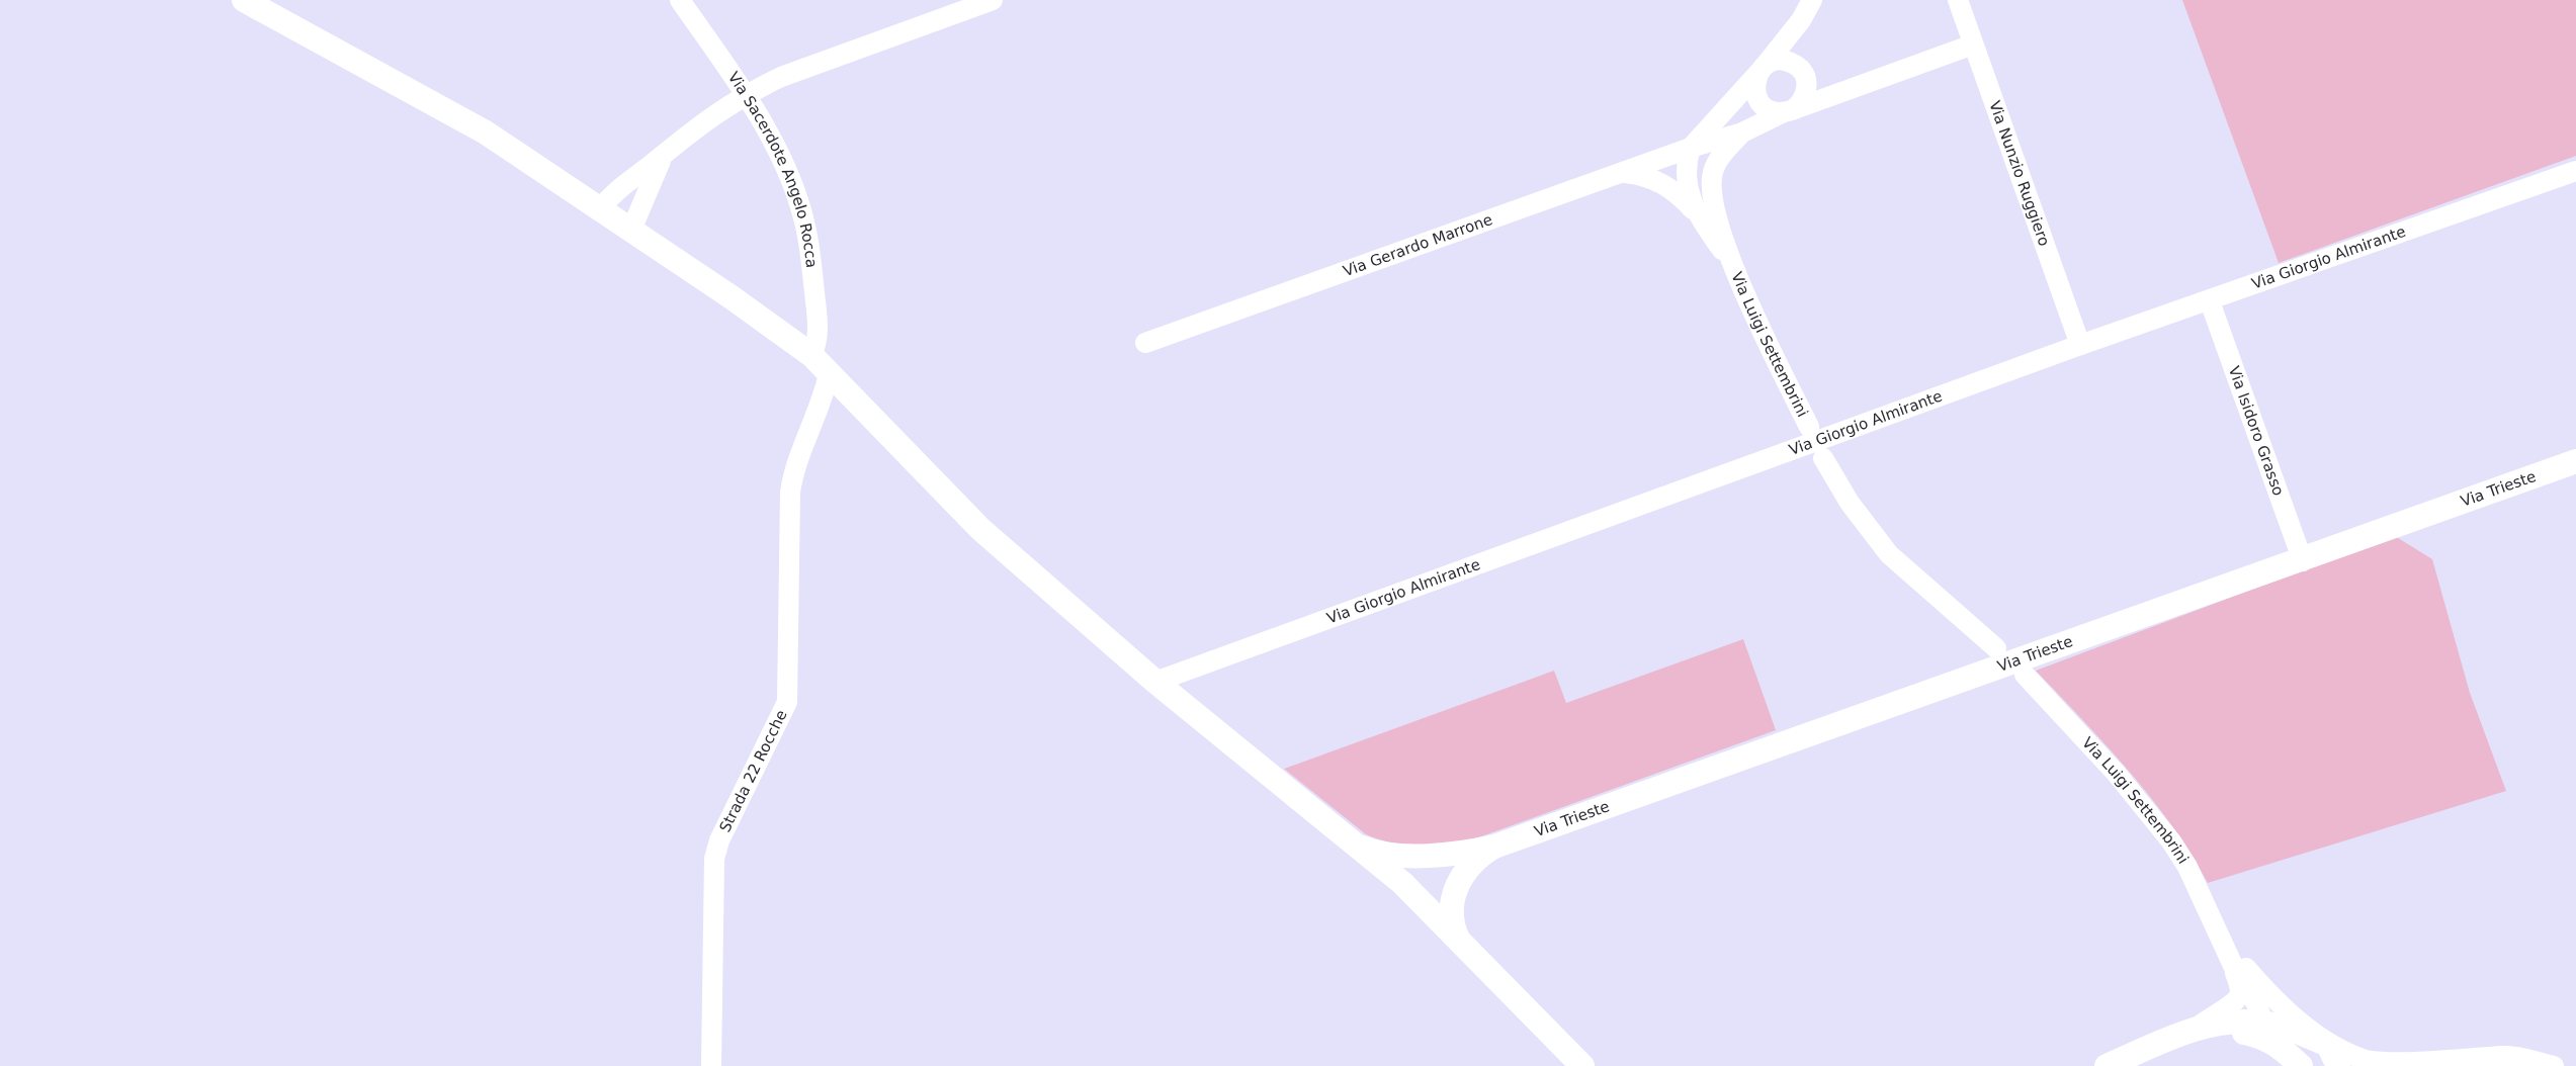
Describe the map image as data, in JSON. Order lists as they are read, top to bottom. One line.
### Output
{"streets":{"street":["Via Sacerdote Angelo Rocca","Via Nunzio Ruggiero","Via Gerardo Marrone","Via Giorgio Almirante","Via Luigi Settembrini","Via Isidoro Grasso","Via Trieste","Strada 22 Rocche"]},"crossings":[["Via Nunzio Ruggiero","Via Giorgio Almirante"],["Via Giorgio Almirante","Via Isidoro Grasso"],["Via Isidoro Grasso","Via Trieste"]]}
